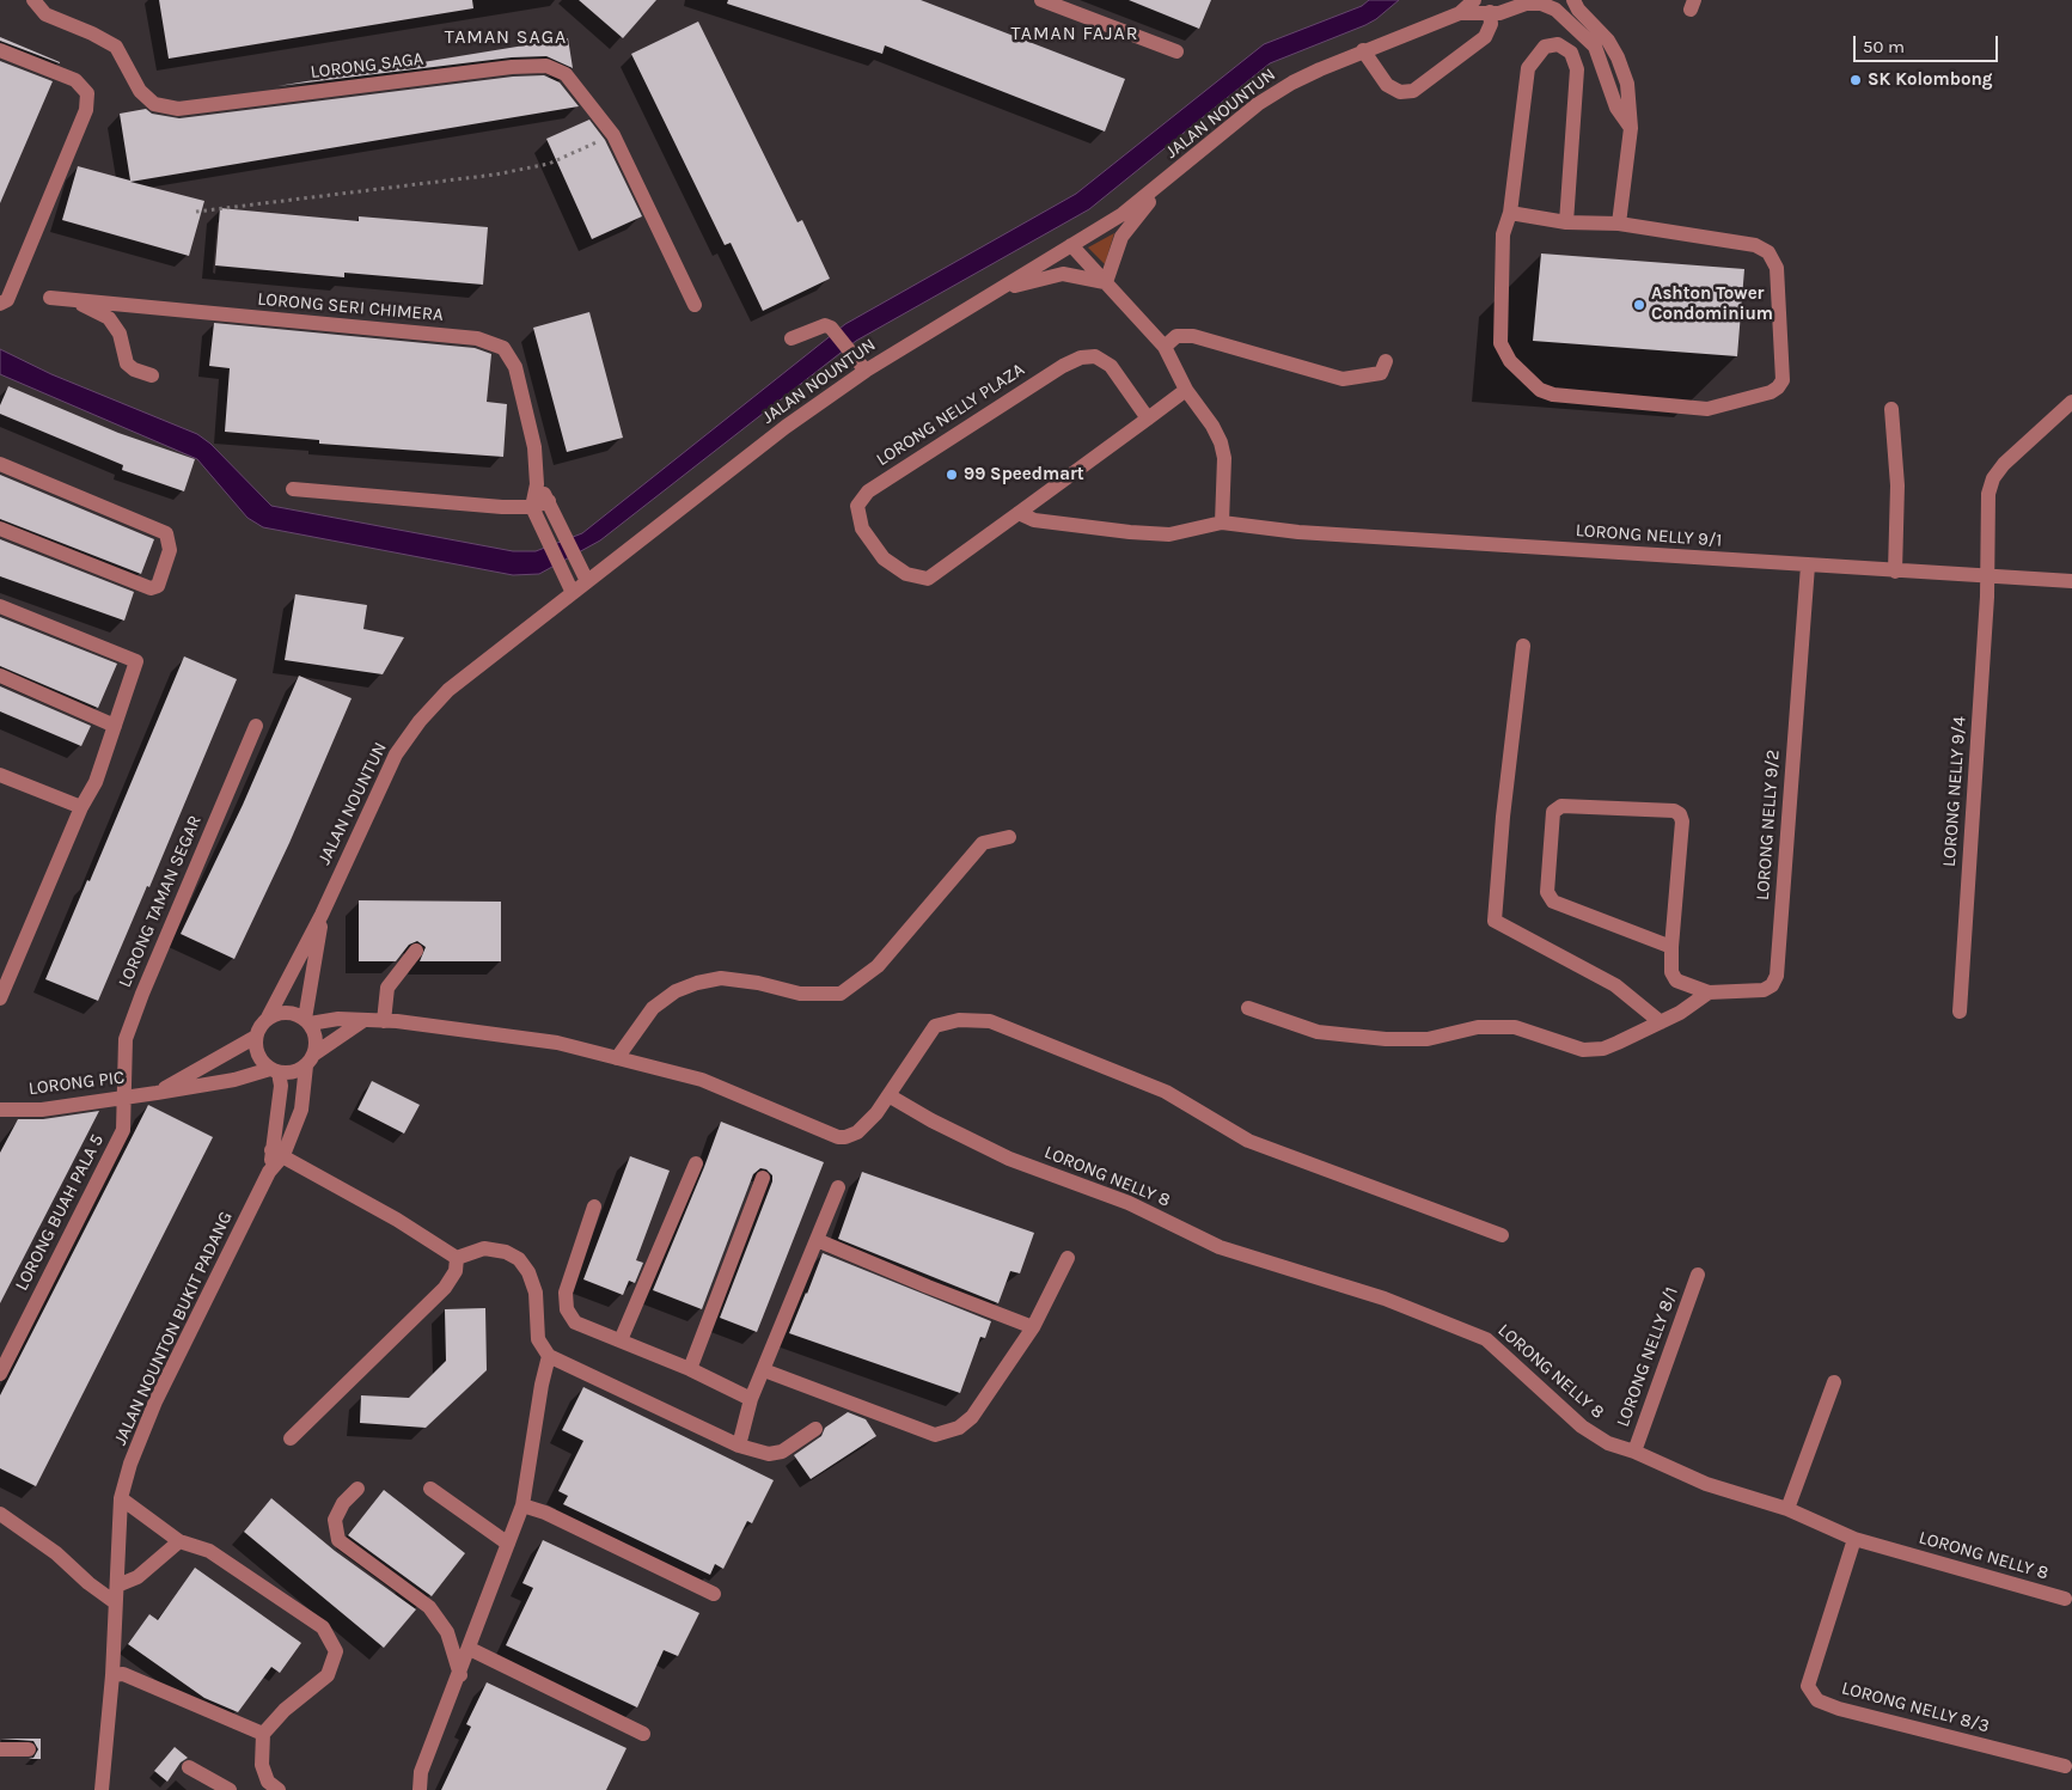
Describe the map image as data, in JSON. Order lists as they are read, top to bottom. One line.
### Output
{"streets":{"street":["LORONG SAGA","JALAN NOUNTUN","LORONG SERI CHIMERA","LORONG NELLY PLAZA","LORONG NELLY 9/1","LORONG NELLY 9/4","LORONG NELLY 9/2","LORONG TAMAN SEGAR","LORONG PIC","LORONG NELLY 8","LORONG BUAH PALA 5","JALAN NOUNTON BUKIT PADANG","LORONG NELLY 8/1","LORONG NELLY 8/3"]},"crossings":[["JALAN NOUNTUN","LORONG PIC"],["JALAN NOUNTUN","JALAN NOUNTON BUKIT PADANG"],["LORONG NELLY PLAZA","LORONG NELLY 9/1"],["LORONG NELLY 9/1","LORONG NELLY 9/4"],["LORONG NELLY 9/1","LORONG NELLY 9/2"],["LORONG TAMAN SEGAR","LORONG PIC"],["LORONG TAMAN SEGAR","LORONG BUAH PALA 5"],["LORONG PIC","LORONG BUAH PALA 5"],["LORONG PIC","JALAN NOUNTON BUKIT PADANG"],["LORONG NELLY 8","LORONG NELLY 8/1"],["LORONG NELLY 8","LORONG NELLY 8/3"]],"districts":["TAMAN FAJAR","TAMAN SAGA"],"places":["SK Kolombong","Ashton Tower Condominium","99 Speedmart"],"scale_bar":"50 m"}
